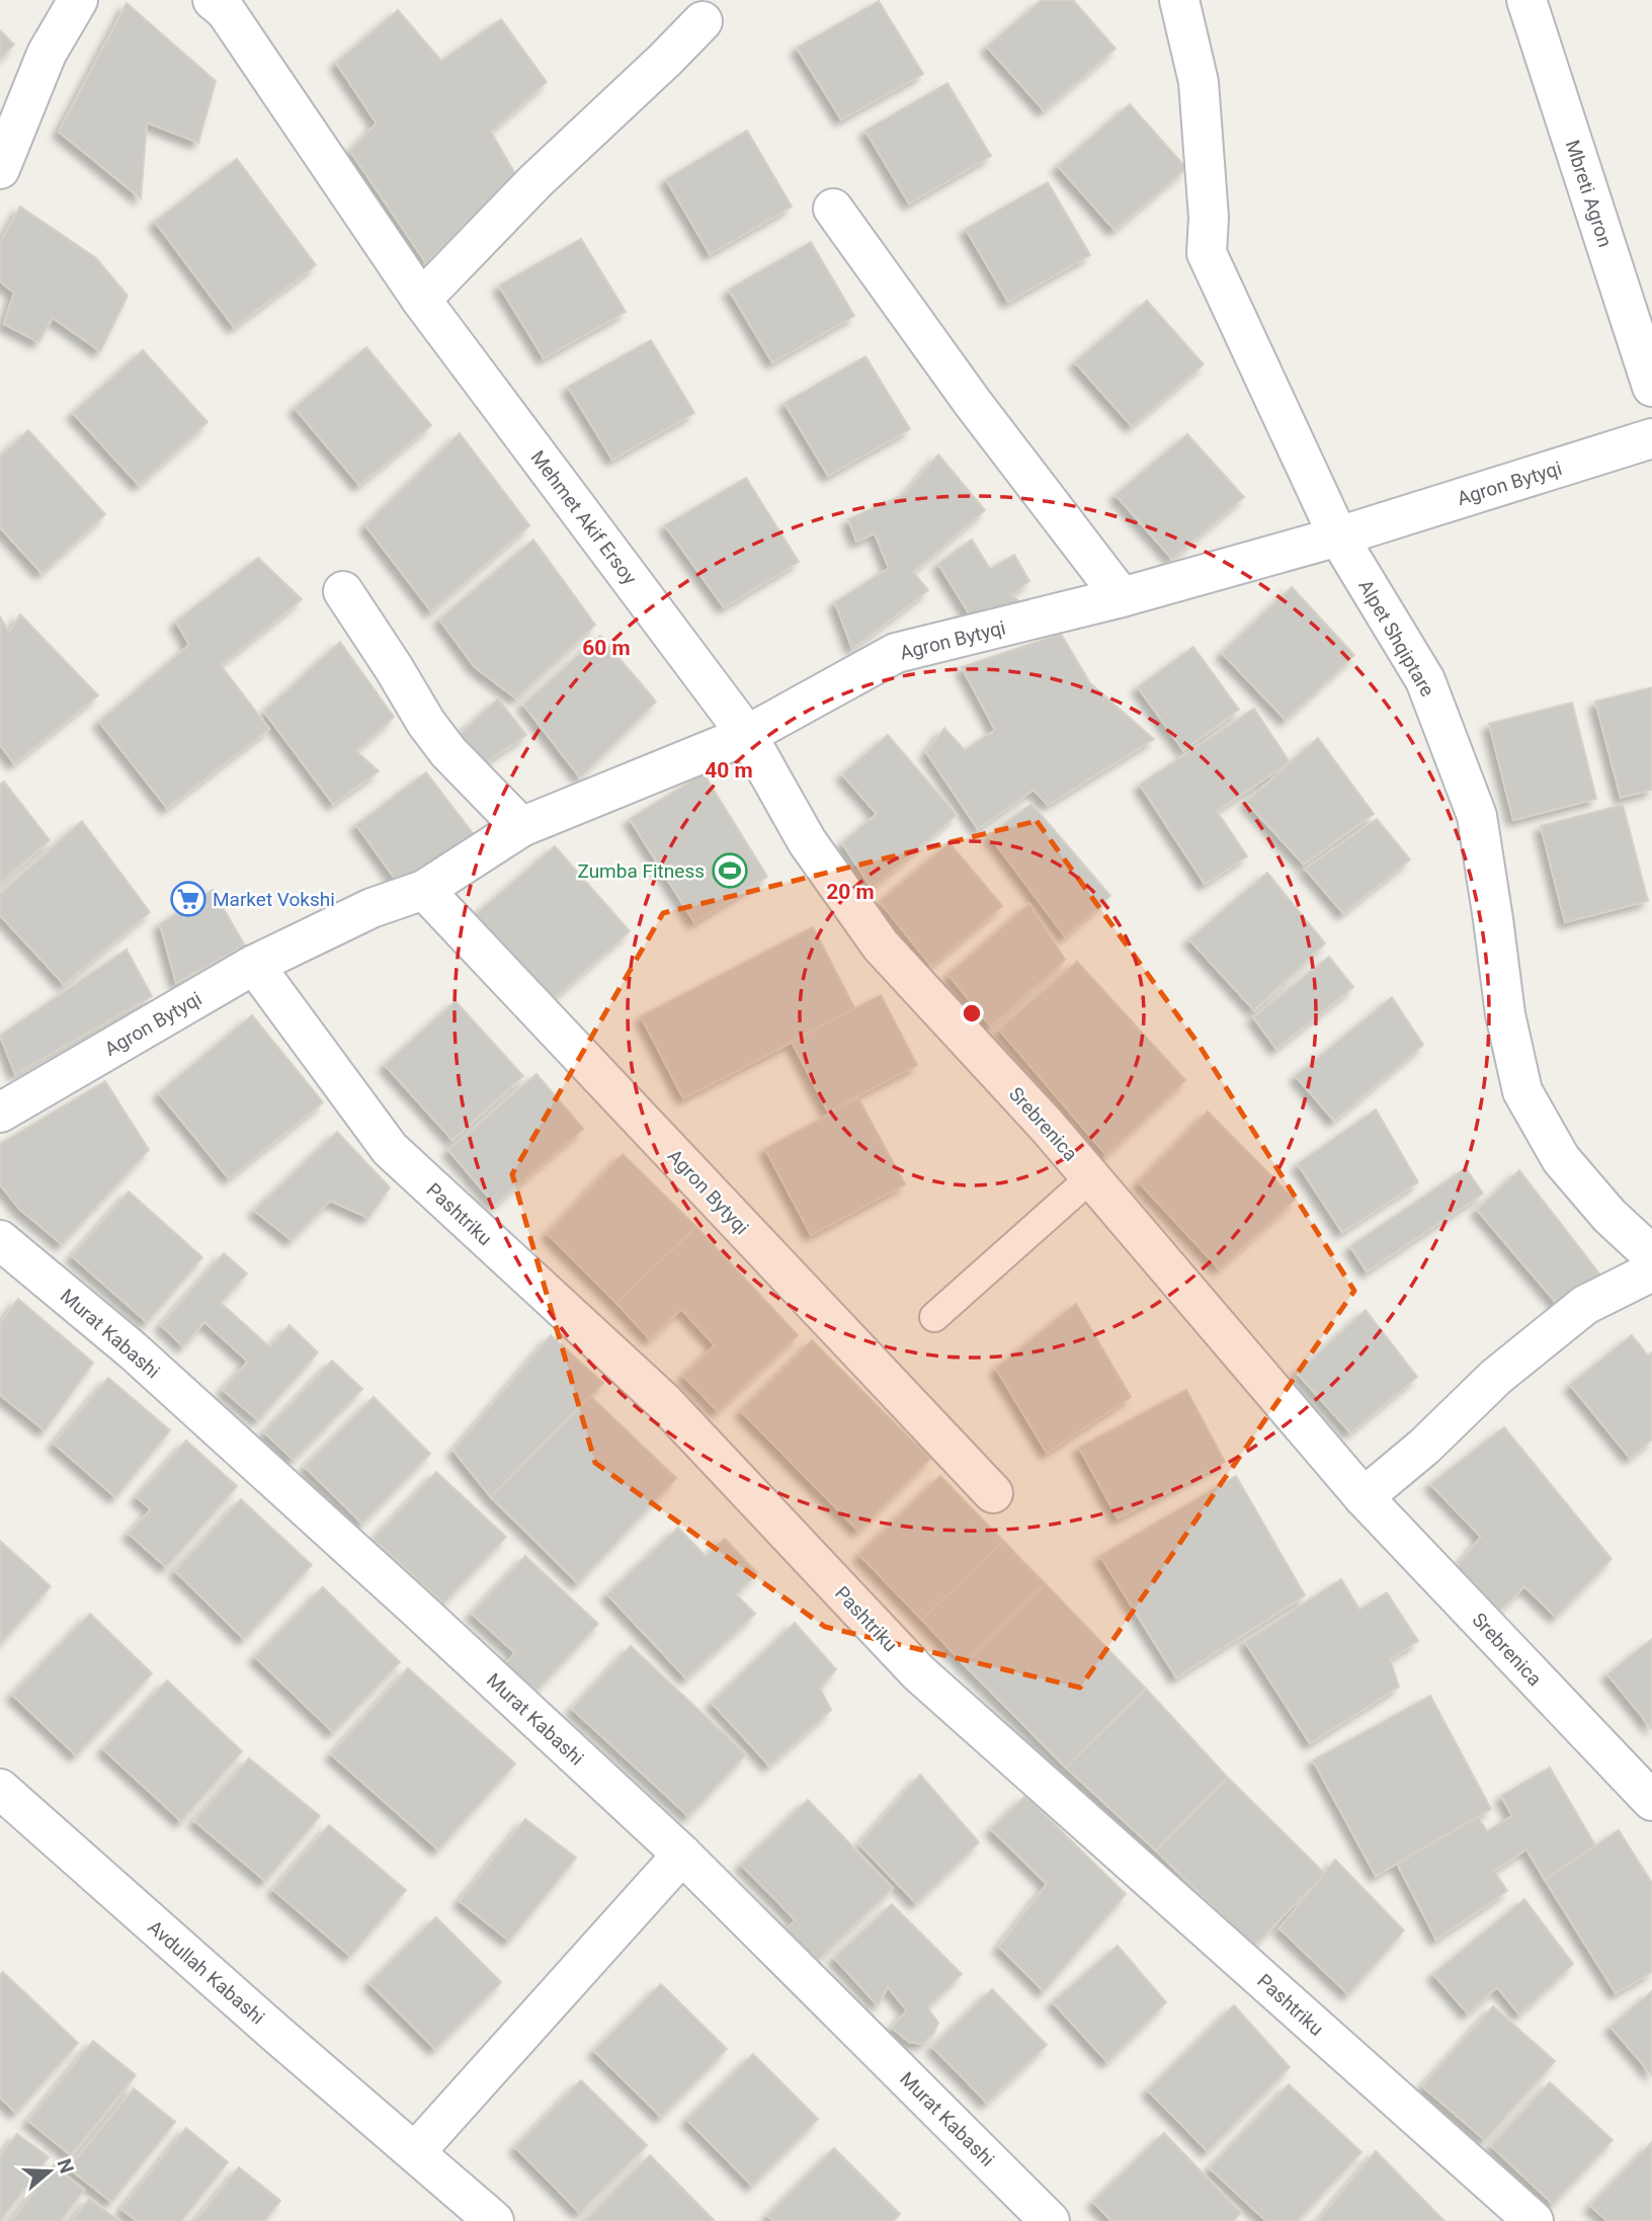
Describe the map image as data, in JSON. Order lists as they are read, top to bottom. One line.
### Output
{"streets":{"street":["Mbreti Agron","Agron Bytyqi","Mehmet Akif Ersoy","Alpet Shqiptare","Srebrenica","Pashtriku","Murat Kabashi","Avdullah Kabashi"]},"crossings":[["Agron Bytyqi","Mehmet Akif Ersoy"],["Agron Bytyqi","Alpet Shqiptare"],["Agron Bytyqi","Srebrenica"],["Agron Bytyqi","Pashtriku"],["Mehmet Akif Ersoy","Srebrenica"]],"places":{"sports":["Zumba Fitness"],"supermarket":["Market Vokshi"]},"north":"right","rings":["60 m","40 m","20 m"]}
